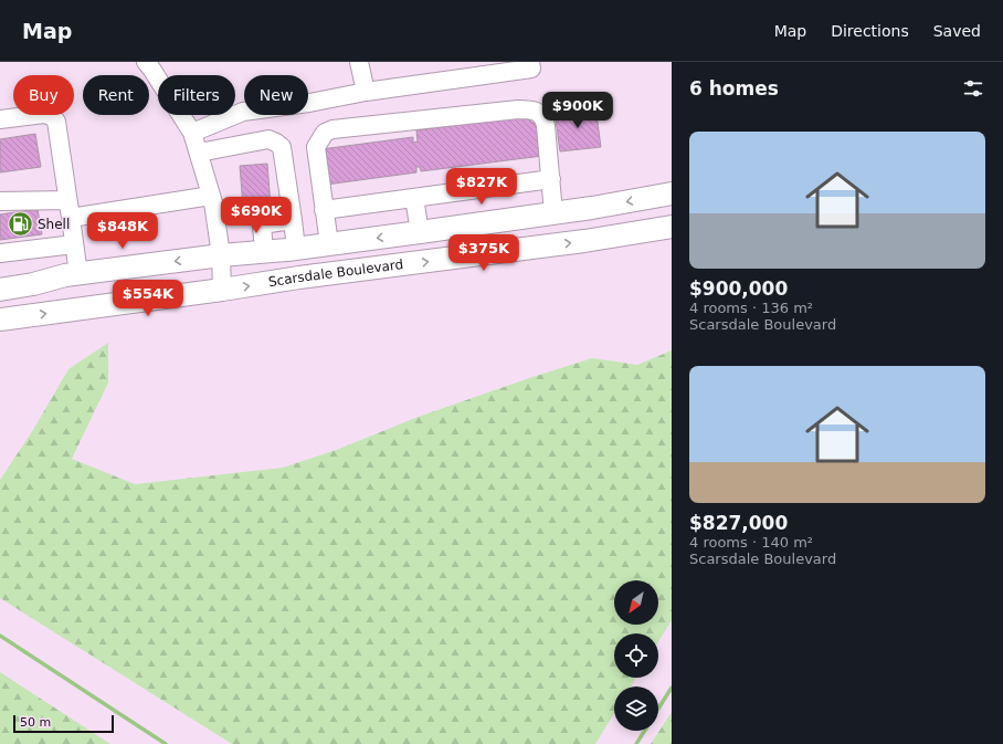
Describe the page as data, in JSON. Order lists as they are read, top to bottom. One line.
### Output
{"streets":{"main road":["Scarsdale Boulevard"]},"places":{"fuel station":["Shell"]},"scale_bar":"50 m","north":"bottom left","page":{"header":"Map","nav":["Map","Directions","Saved"],"heading":"6 homes","chip":["Buy","Rent","Filters","New"],"price":["$900K","$827K","$690K","$848K","$375K","$554K"],"list":[{"name":"$900,000","note":"4 rooms · 136 m² · Scarsdale Boulevard"},{"name":"$827,000","note":"4 rooms · 140 m² · Scarsdale Boulevard"}],"scale":"50 m"}}
